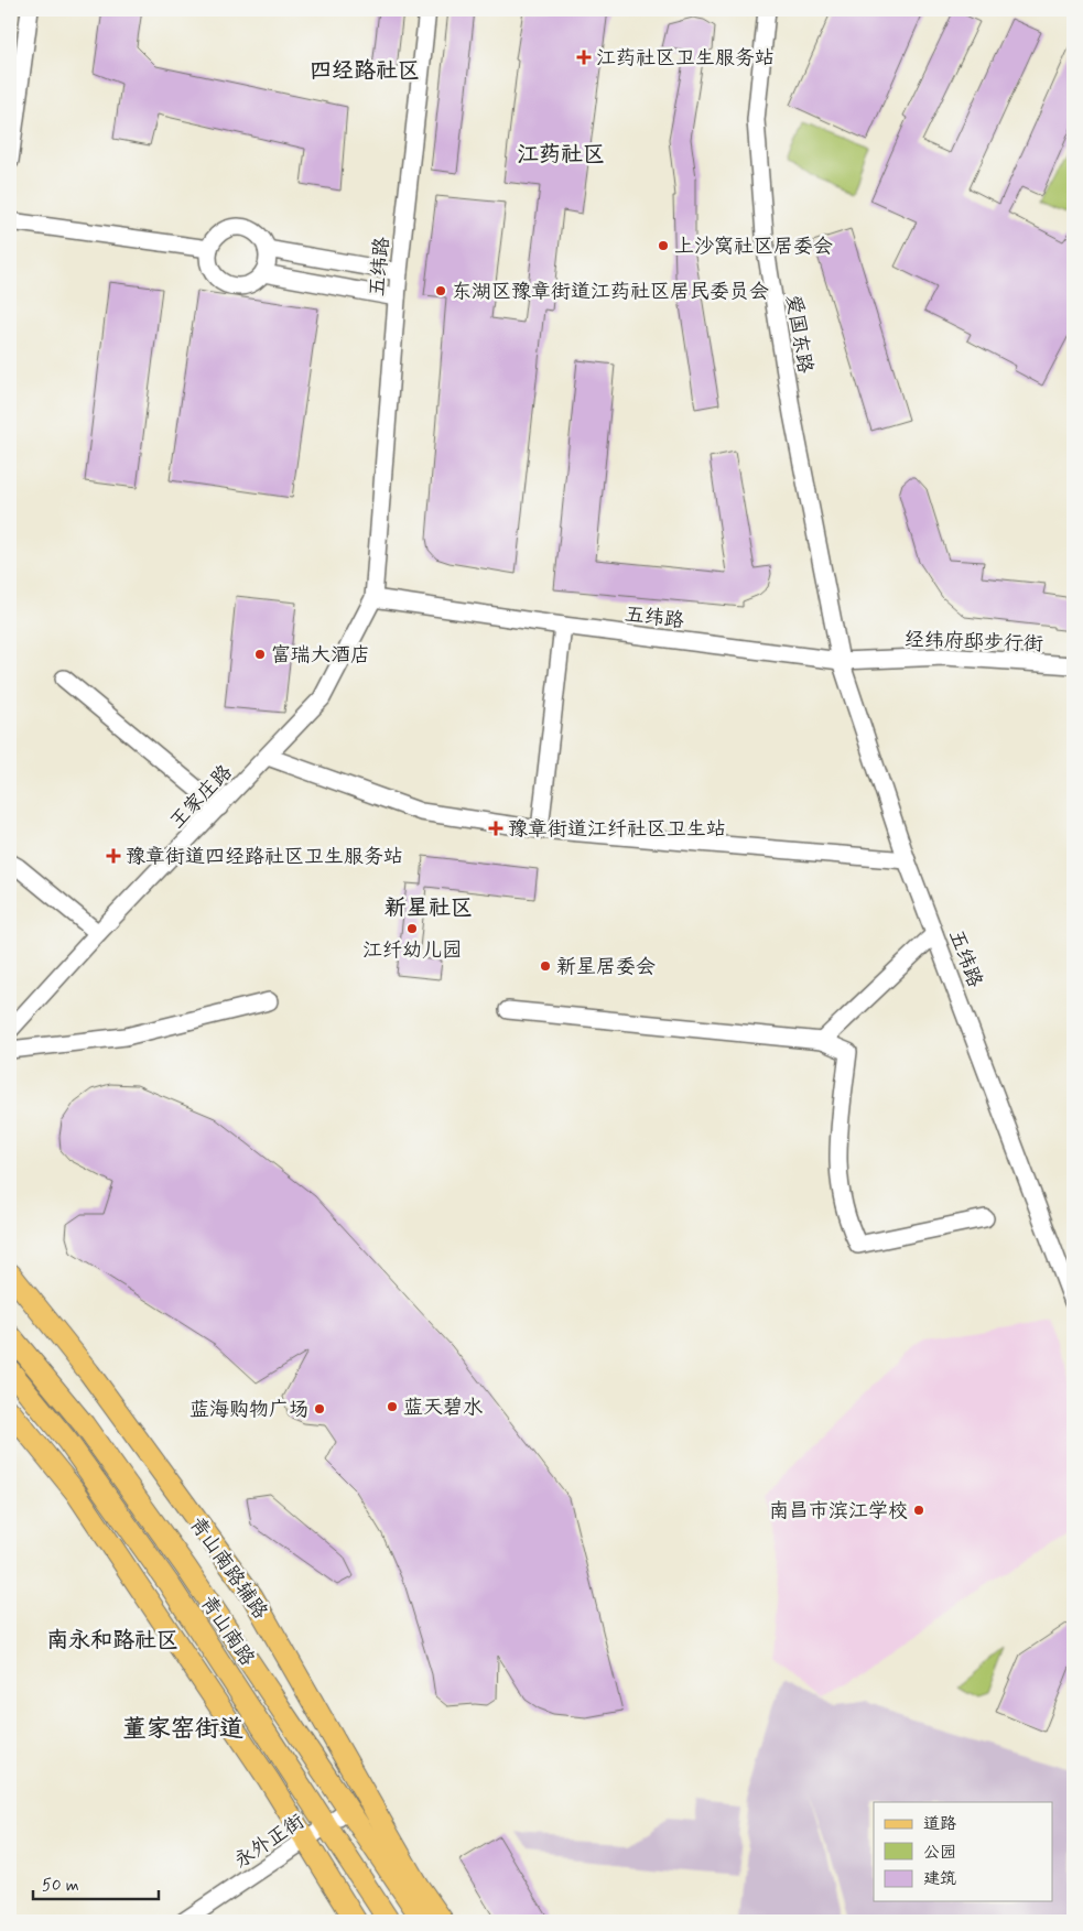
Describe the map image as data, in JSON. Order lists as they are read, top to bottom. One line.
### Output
{"streets":{"main road":["青山南路辅路","青山南路"],"street":["五纬路","爱国东路","经纬府邸步行街","王家庄路","永外正街"]},"crossings":[["五纬路","爱国东路"],["五纬路","经纬府邸步行街"],["五纬路","王家庄路"],["爱国东路","经纬府邸步行街"],["青山南路","永外正街"]],"districts":["四经路社区","江药社区","新星社区","南永和路社区","董家窑街道"],"places":{"health":["江药社区卫生服务站","豫章街道江纤社区卫生站","豫章街道四经路社区卫生服务站"],"other":["上沙窝社区居委会","东湖区豫章街道江药社区居民委员会","富瑞大酒店","江纤幼儿园","新星居委会","蓝天碧水","蓝海购物广场","南昌市滨江学校"]},"legend":["道路","公园","建筑"],"scale_bar":"50 m"}
